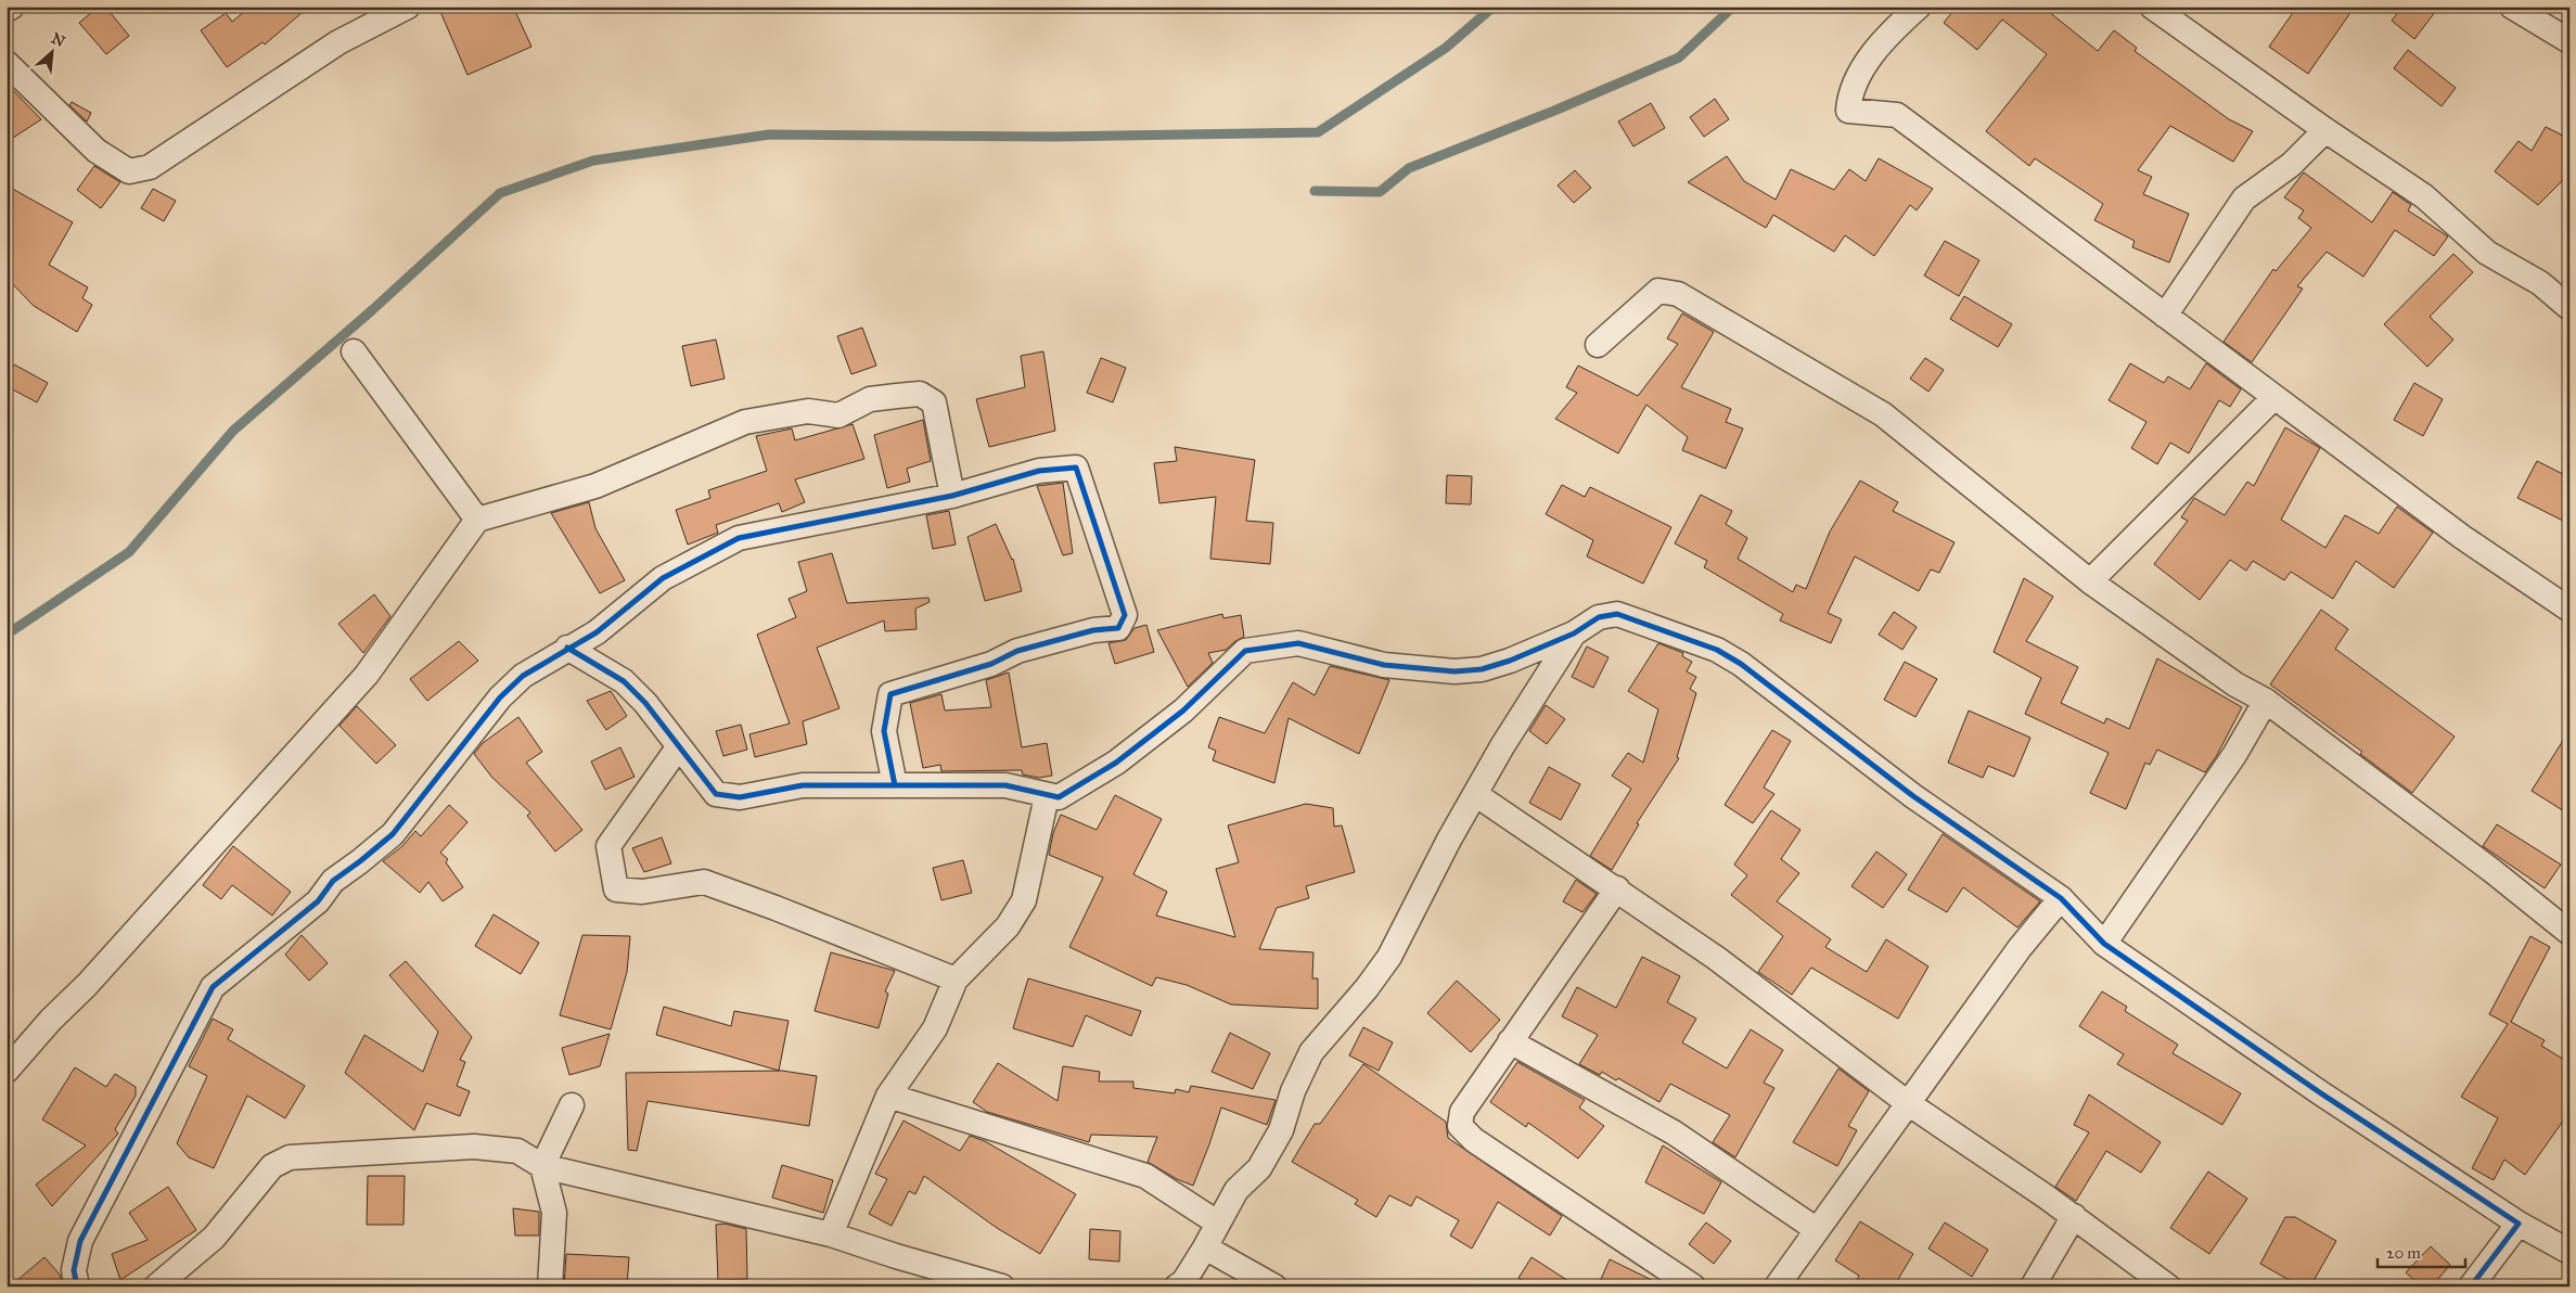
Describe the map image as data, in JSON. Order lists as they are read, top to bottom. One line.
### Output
{"scale_bar":"20 m","north":"top right"}
